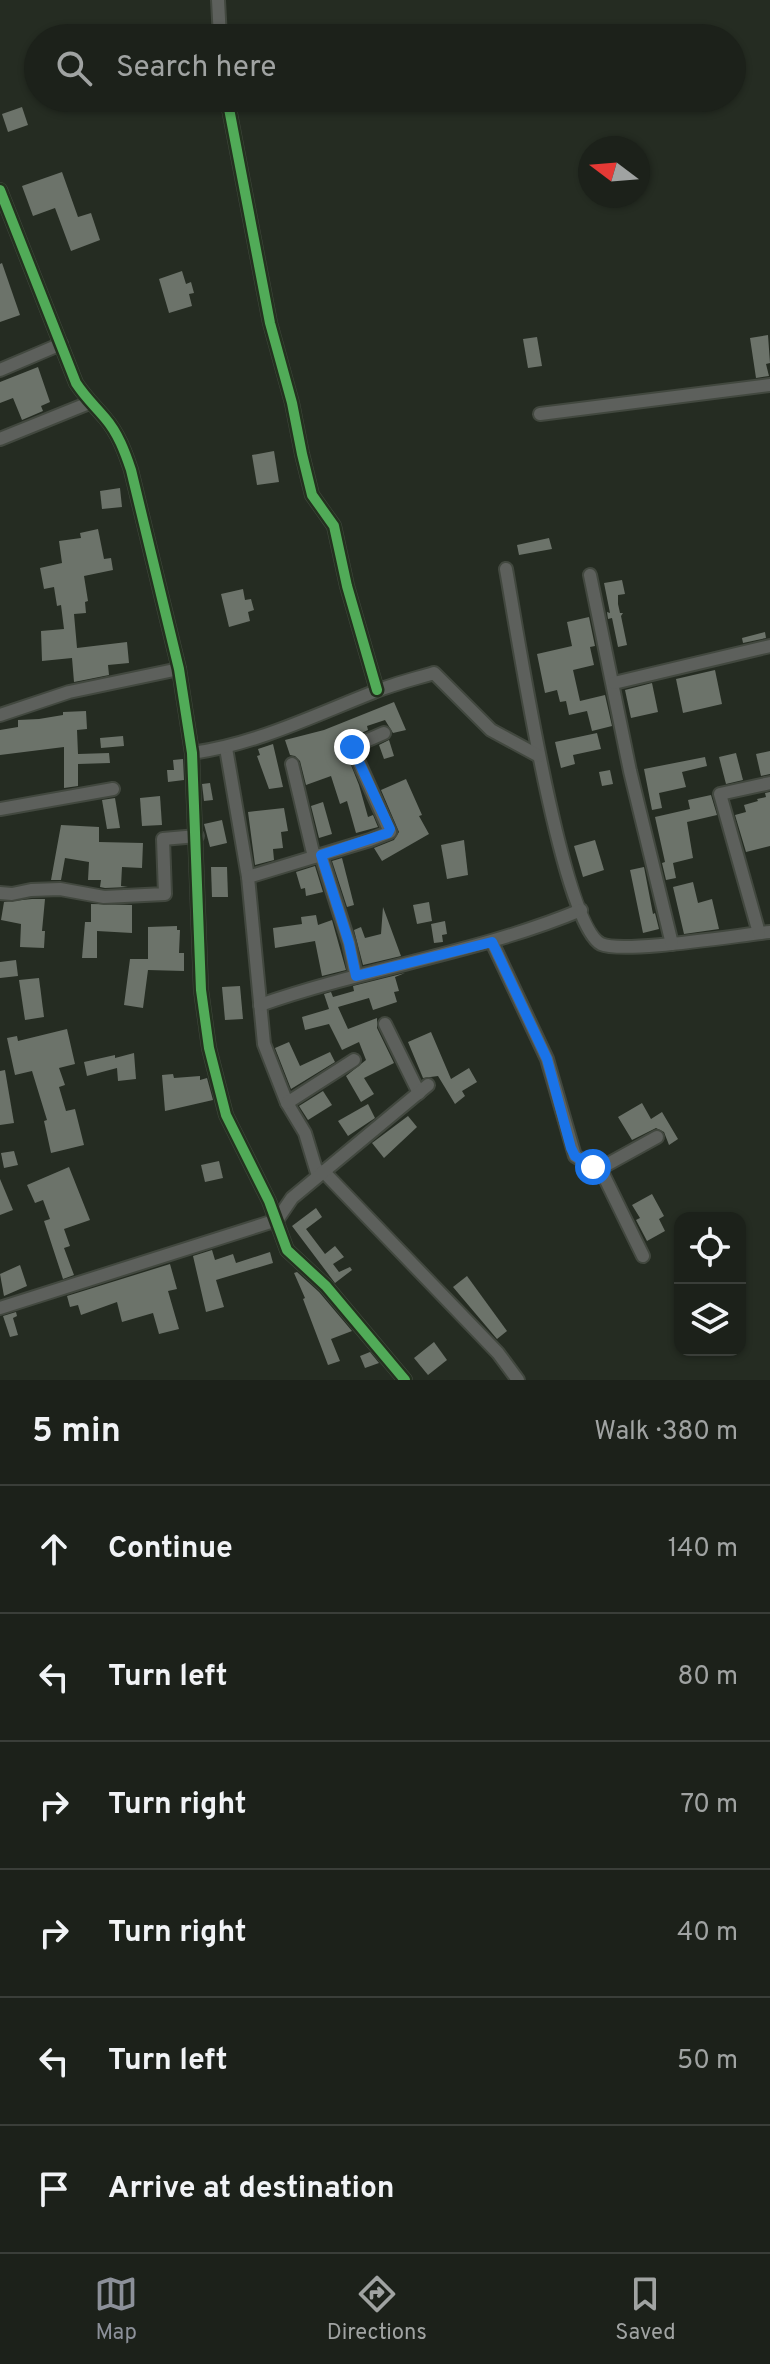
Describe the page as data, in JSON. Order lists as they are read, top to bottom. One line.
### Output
{"north":"left","page":{"search":"Search here","heading":["5 min","Walk · 380 m"],"list":[["Continue","140 m"],["Turn left","80 m"],["Turn right","70 m"],["Turn right","40 m"],["Turn left","50 m"],"Arrive at destination"],"nav":["Map","Directions","Saved"]}}
